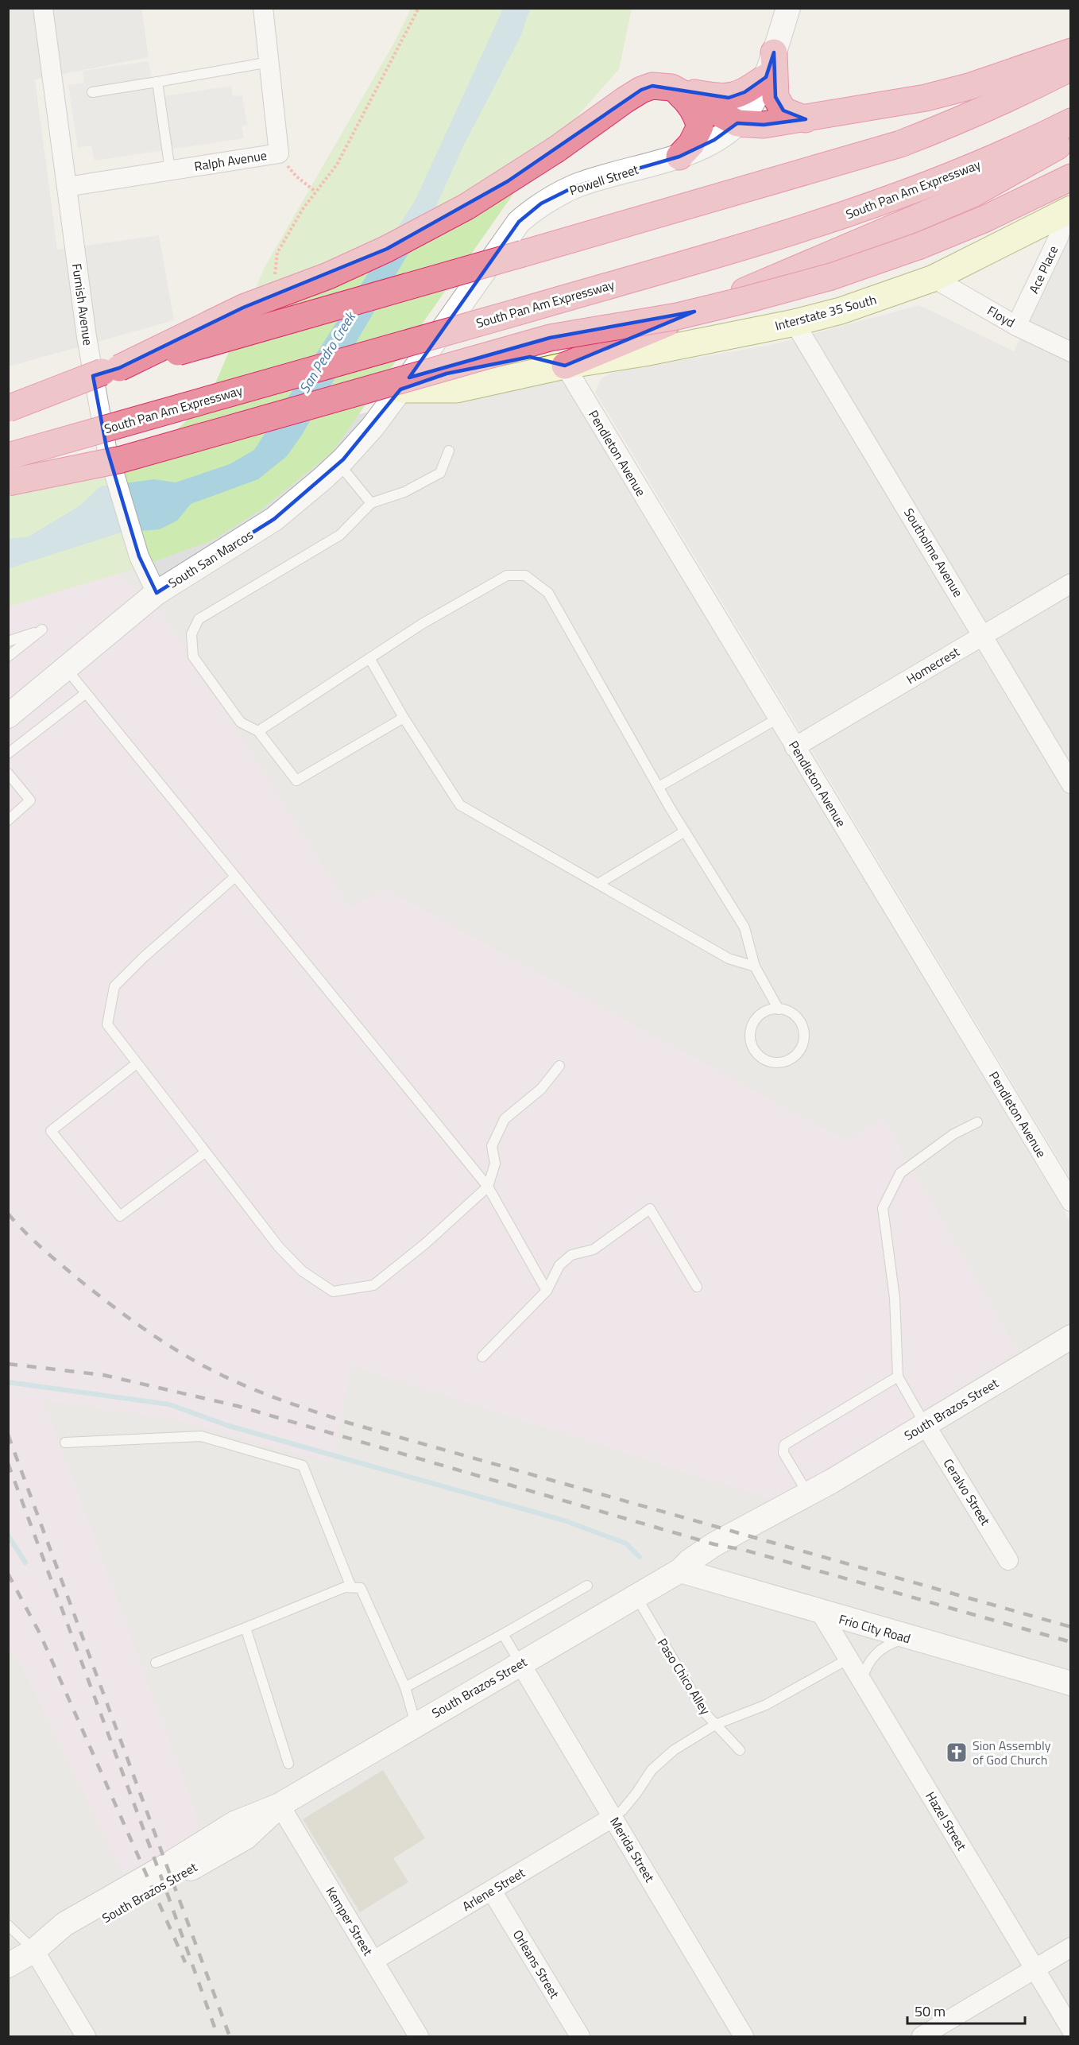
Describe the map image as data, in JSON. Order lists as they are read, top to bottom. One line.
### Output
{"streets":{"highway":["South Pan Am Expressway"],"main road":["Interstate 35 South"],"street":["Ralph Avenue","Powell Street","Ace Place","Furnish Avenue","Floyd","Pendleton Avenue","Southolme Avenue","South San Marcos","Homecrest","South Brazos Street","Ceralvo Street","Frio City Road","Hazel Street","Merida Street","Arlene Street","Kemper Street","Orleans Street"],"lane":["Paso Chico Alley"]},"crossings":[["Ralph Avenue","Furnish Avenue"],["Powell Street","Interstate 35 South"],["Powell Street","South San Marcos"],["Ace Place","Interstate 35 South"],["Ace Place","Floyd"],["Furnish Avenue","South San Marcos"],["Interstate 35 South","Floyd"],["Interstate 35 South","Pendleton Avenue"],["Interstate 35 South","Southolme Avenue"],["Interstate 35 South","South San Marcos"],["Pendleton Avenue","Homecrest"],["Southolme Avenue","Homecrest"],["South Brazos Street","Ceralvo Street"],["South Brazos Street","Frio City Road"],["South Brazos Street","Paso Chico Alley"],["South Brazos Street","Merida Street"],["South Brazos Street","Kemper Street"],["Frio City Road","Hazel Street"],["Merida Street","Arlene Street"],["Arlene Street","Kemper Street"],["Arlene Street","Orleans Street"]],"water":["San Pedro Creek"],"places":{"church":["Sion Assembly of God Church"]},"scale_bar":"50 m"}
